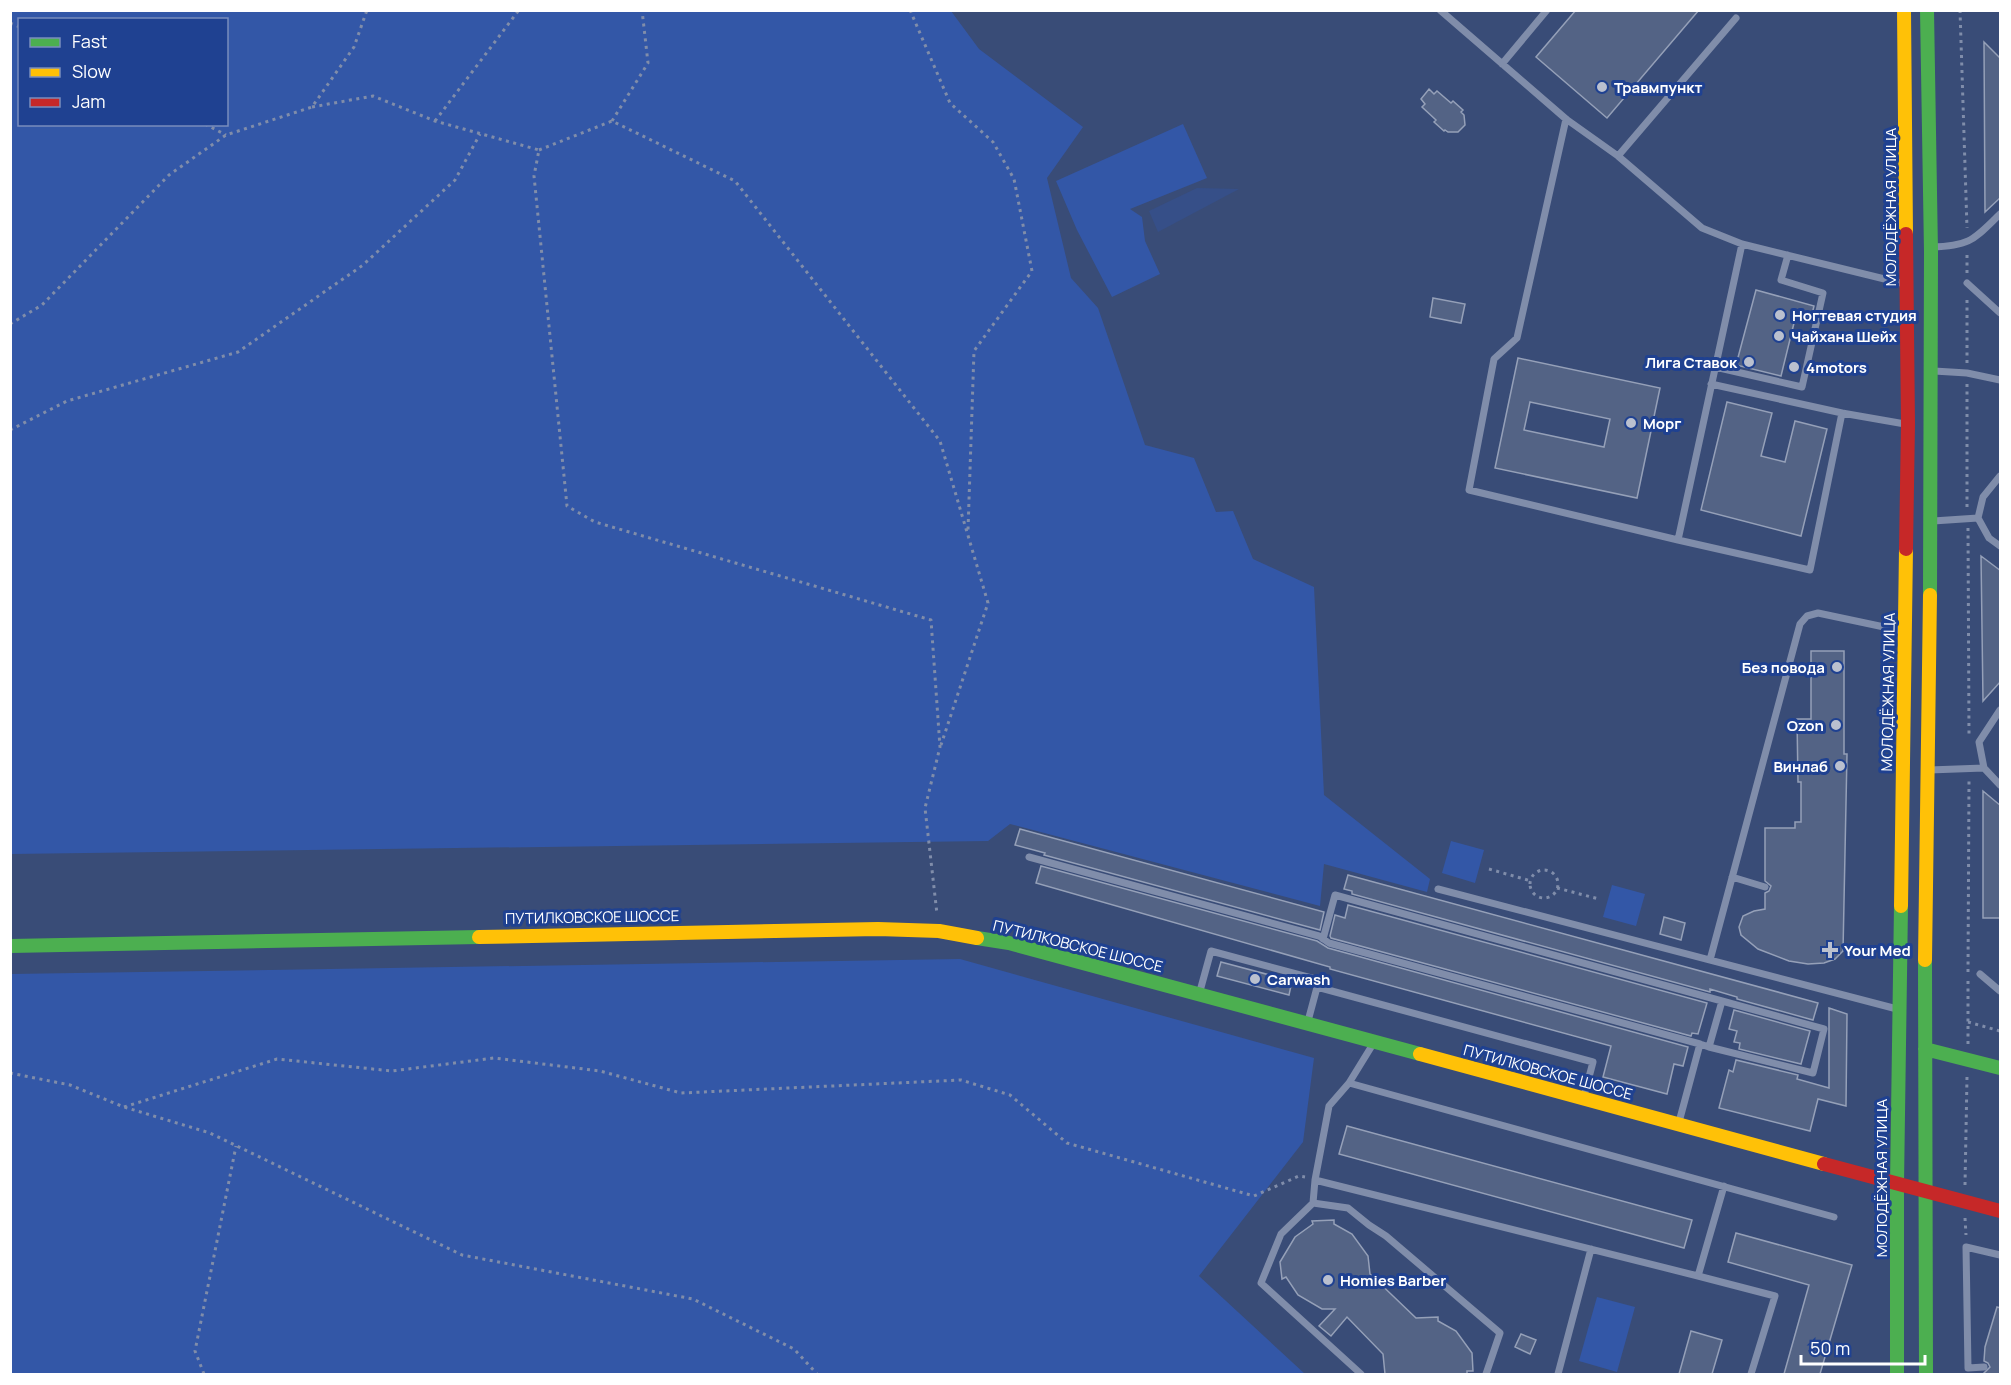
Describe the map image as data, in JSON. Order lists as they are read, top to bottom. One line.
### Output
{"streets":{"main road":["МОЛОДЁЖНАЯ УЛИЦА","ПУТИЛКОВСКОЕ ШОССЕ"]},"crossings":[["МОЛОДЁЖНАЯ УЛИЦА","ПУТИЛКОВСКОЕ ШОССЕ"]],"places":{"other":["Травмпункт","Ногтевая студия","Чайхана Шейх","Лига Ставок","4motors","Морг","Без повода","Ozon","Винлаб","Carwash","Homies Barber"],"health":["Your Med"]},"legend":["Fast","Slow","Jam"],"scale_bar":"50 m"}
